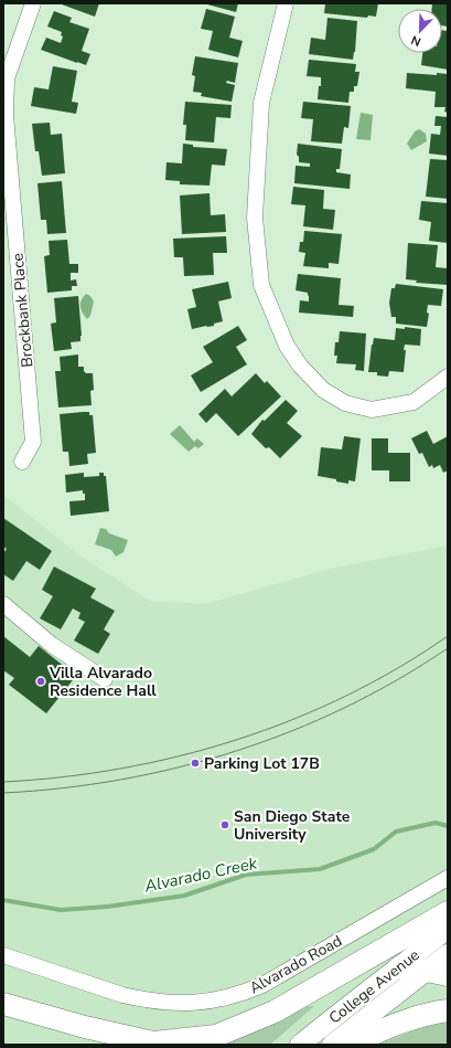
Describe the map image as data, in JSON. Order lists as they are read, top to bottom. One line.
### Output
{"streets":{"main road":["College Avenue"],"street":["Brockbank Place","Alvarado Road"]},"water":["Alvarado Creek"],"places":["Villa Alvarado Residence Hall","Parking Lot 17B","San Diego State University"],"north":"bottom left"}
